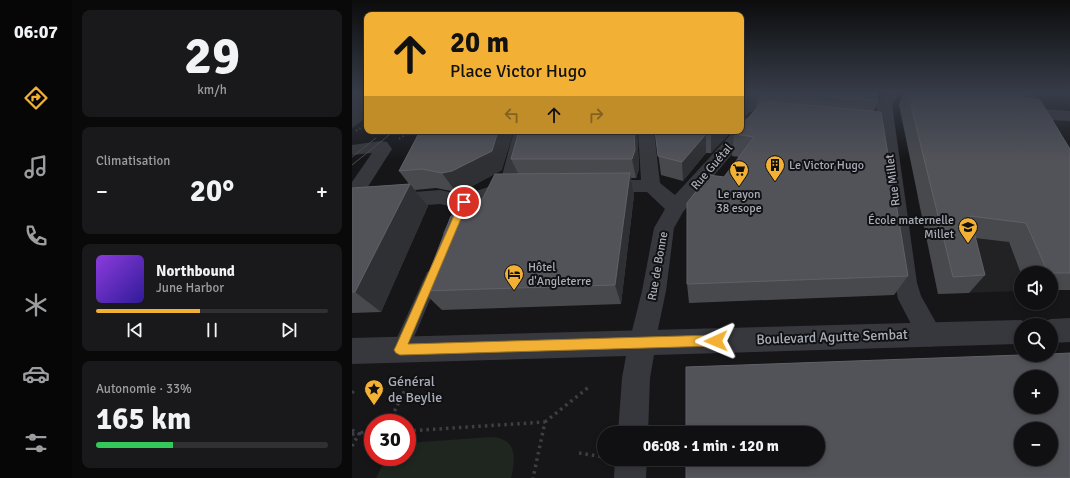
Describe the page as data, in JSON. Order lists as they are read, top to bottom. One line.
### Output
{"streets":{"street":["Rue Guétal","Rue Millet","Rue de Bonne","Boulevard Agutte Sembat"]},"crossings":[["Rue Guétal","Rue de Bonne"],["Rue Millet","Boulevard Agutte Sembat"],["Rue de Bonne","Boulevard Agutte Sembat"]],"places":{"building":["Le Victor Hugo"],"supermarket":["Le rayon 38 esope"],"school or university":["École maternelle Millet"],"hotel":["Hôtel d'Angleterre"],"place":["Général de Beylie"]},"page":{"tabs":"06:07","tile":[["29","km/h"],"Climatisation",["Autonomie · 33%","165 km"]],"turn":["20 m","Place Victor Hugo"],"heat":["−","20°","+"],"song":["Northbound","June Harbor"],"map_buttons":["+","−"],"limit":"30","trip":"06:08 · 1 min · 120 m"}}
